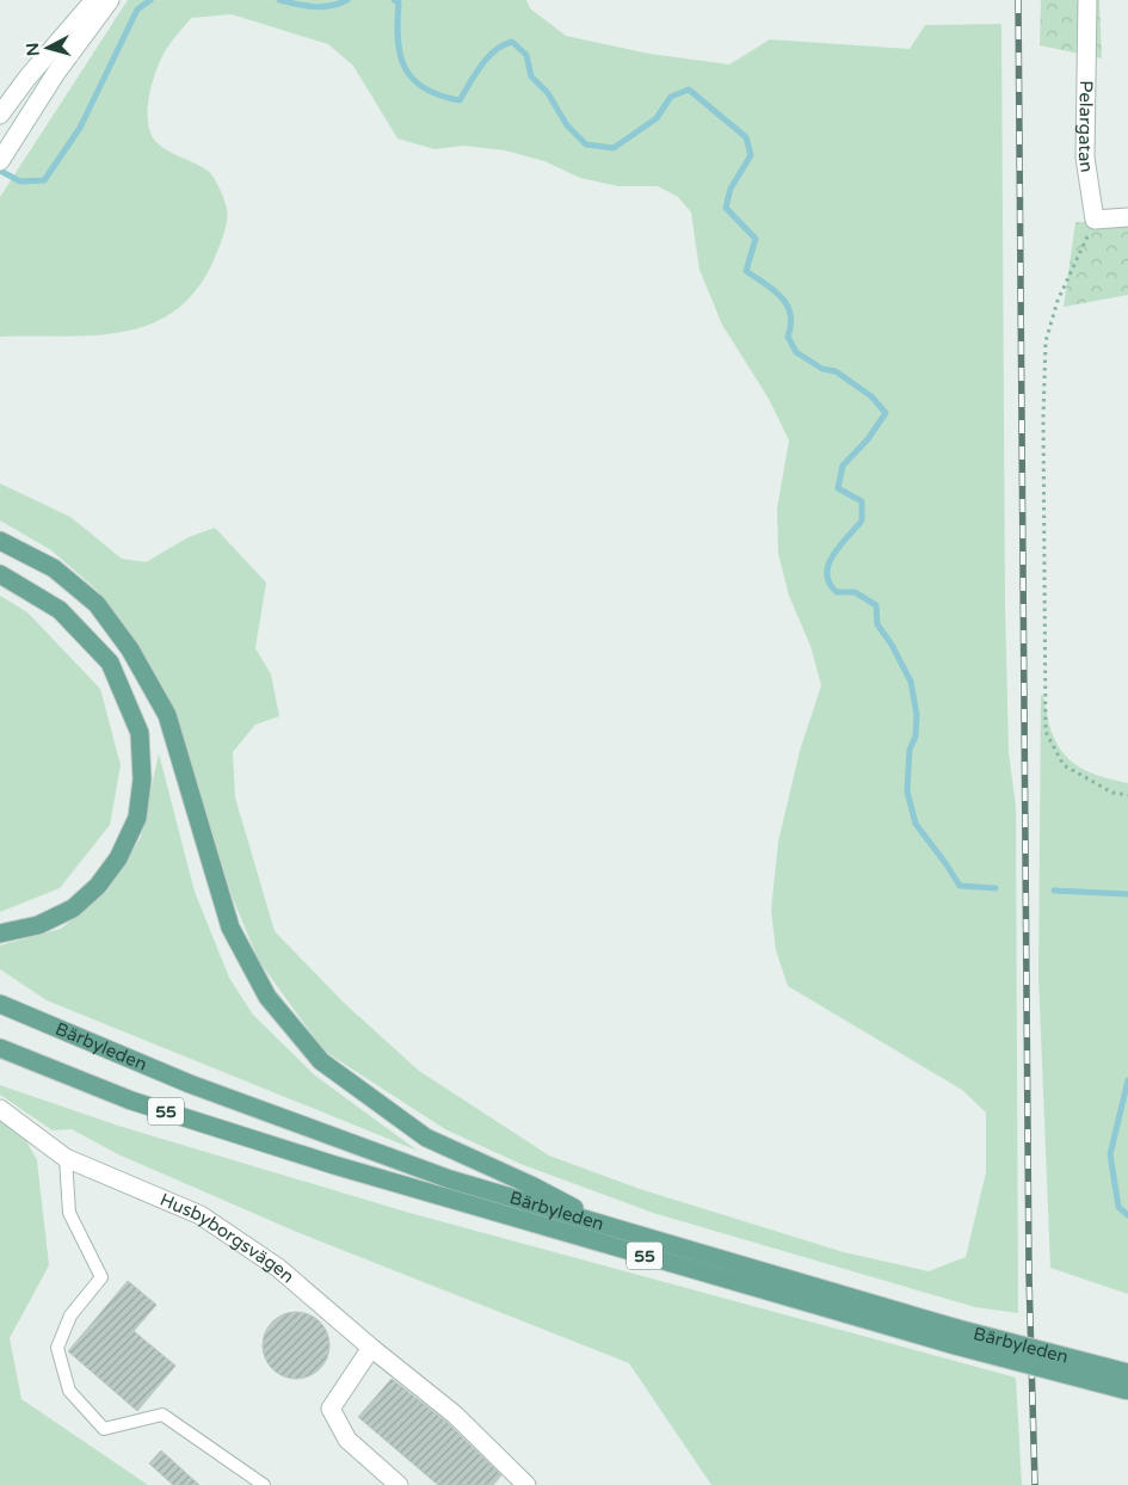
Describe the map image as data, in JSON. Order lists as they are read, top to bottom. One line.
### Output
{"streets":{"main road":["Bärbyleden","55"],"street":["Pelargatan","Husbyborgsvägen"]},"north":"left"}
